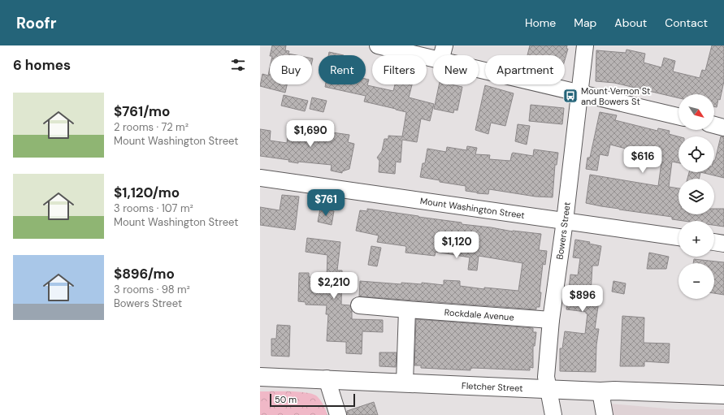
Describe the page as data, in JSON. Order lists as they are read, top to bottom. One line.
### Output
{"streets":{"main road":["Fletcher Street"],"street":["Mount Washington Street","Bowers Street","Rockdale Avenue"]},"crossings":[["Mount Washington Street","Bowers Street"],["Bowers Street","Rockdale Avenue"],["Bowers Street","Fletcher Street"]],"places":{"bus stop":["Mount Vernon St and Bowers St"]},"scale_bar":"50 m","north":"bottom right","page":{"header":"Roofr","nav":["Home","Map","About","Contact"],"heading":"6 homes","chip":["Buy","Rent","Filters","New","Apartment"],"list":[{"name":"$761/mo","note":"2 rooms · 72 m² · Mount Washington Street"},{"name":"$1,120/mo","note":"3 rooms · 107 m² · Mount Washington Street"},{"name":"$896/mo","note":"3 rooms · 98 m² · Bowers Street"}],"map_buttons":["+","−"],"price":["$1,690","$616","$761","$1,120","$2,210","$896"],"scale":"50 m"}}
